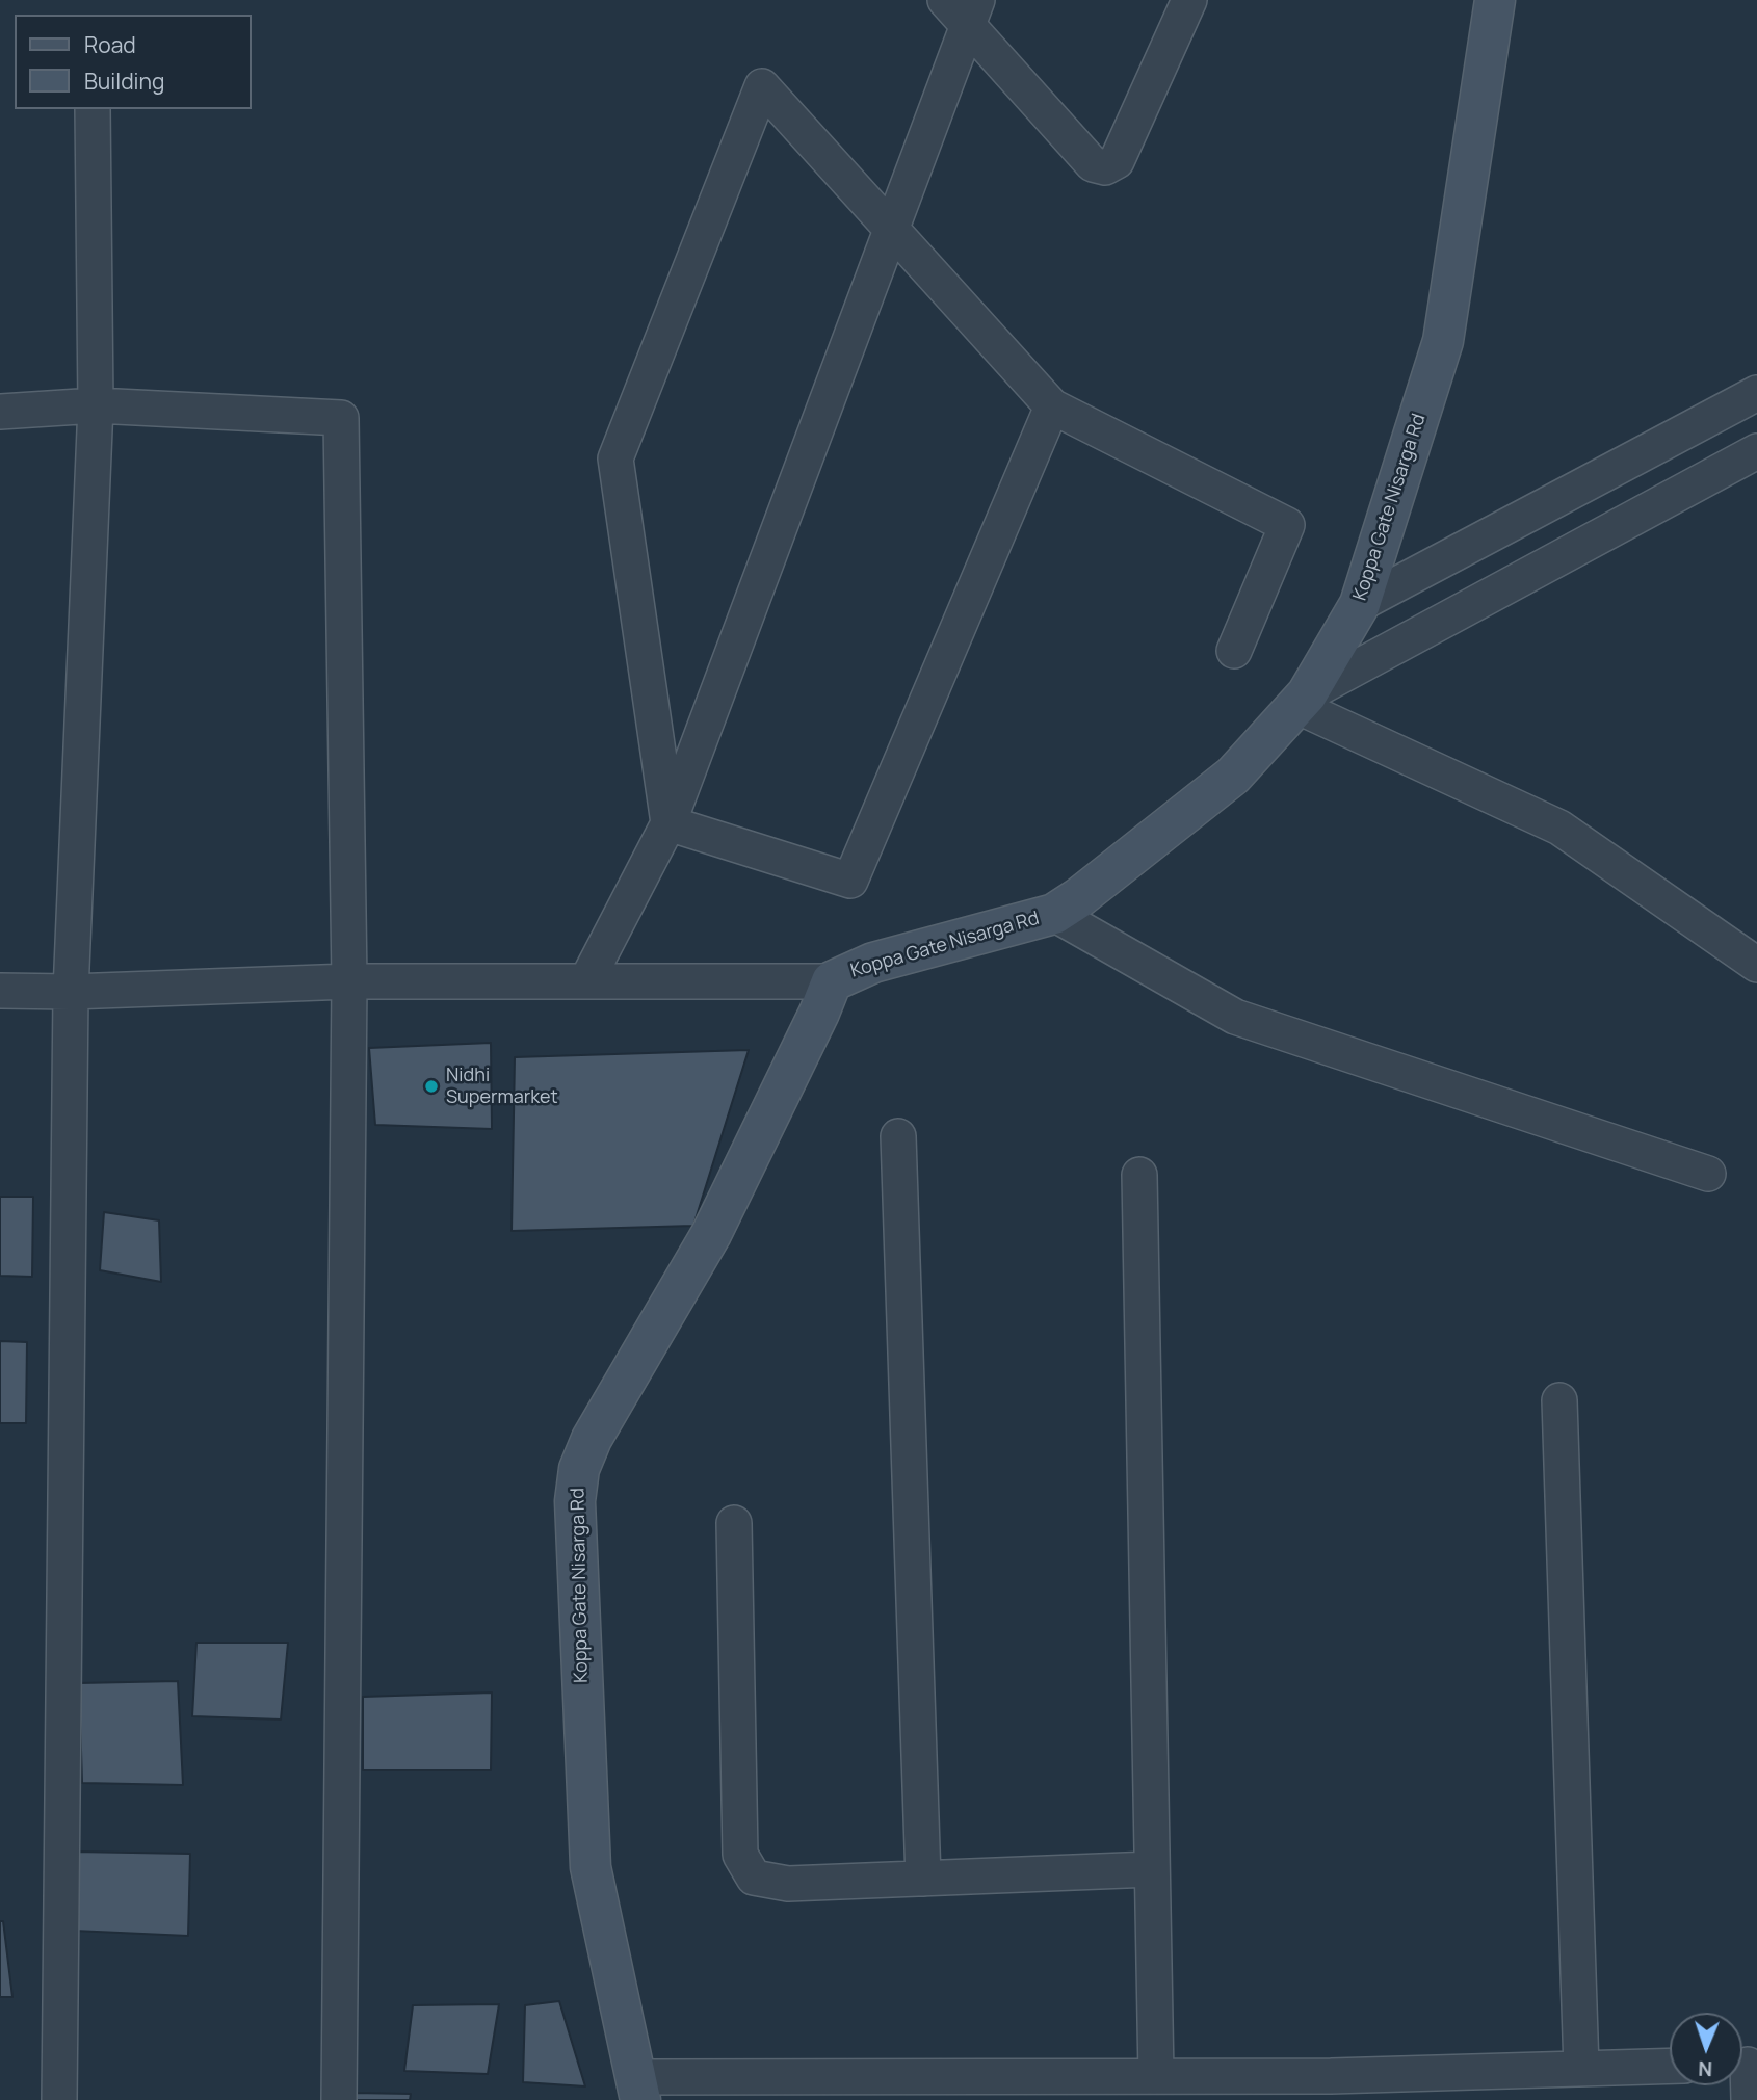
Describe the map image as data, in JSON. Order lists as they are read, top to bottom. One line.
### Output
{"streets":{"street":["Koppa Gate Nisarga Rd"]},"places":["Nidhi Supermarket"],"legend":["Road","Building"],"north":"bottom"}
